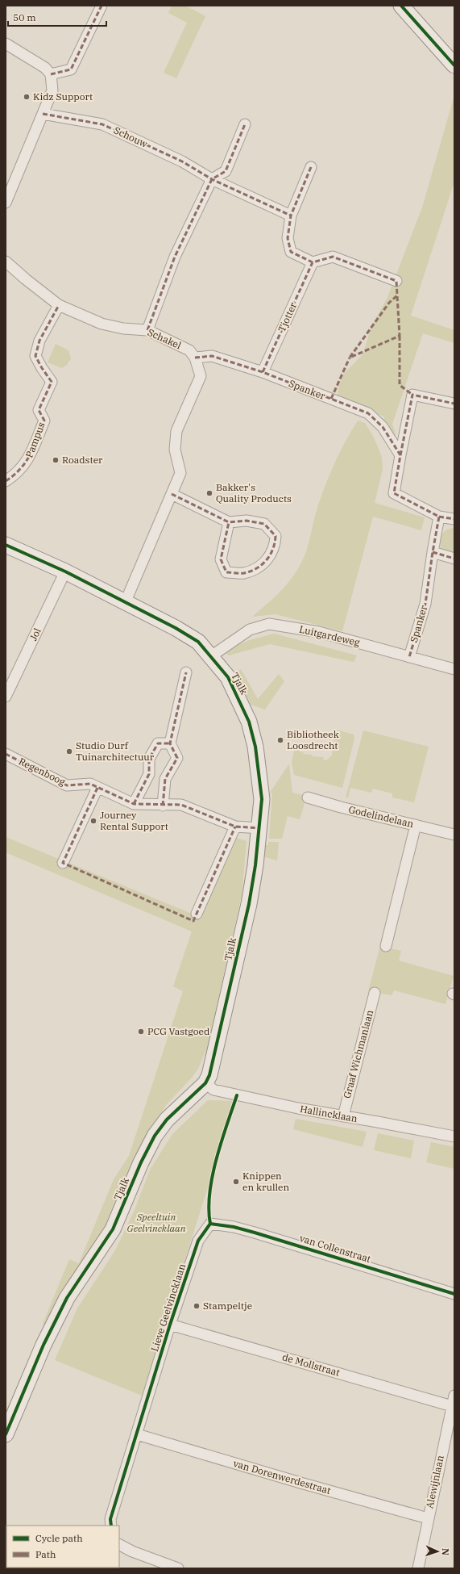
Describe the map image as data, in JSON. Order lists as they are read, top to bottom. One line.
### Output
{"streets":{"street":["Schouw","Tjotter","Schakel","Spanker","Pampus","Jol","Luitgardeweg","Tjalk","Regenboog","Godelindelaan","Graaf Wichmanlaan","Hallincklaan","van Collenstraat","Lieve Geelvincklaan","de Mollstraat","van Dorenwerdestraat","Alewijnlaan"]},"crossings":[["Tjotter","Spanker"],["Schakel","Spanker"],["Schakel","Pampus"],["Schakel","Tjalk"],["Spanker","Luitgardeweg"],["Jol","Tjalk"],["Luitgardeweg","Tjalk"],["Tjalk","Regenboog"],["Tjalk","Hallincklaan"],["Graaf Wichmanlaan","Hallincklaan"],["van Collenstraat","Lieve Geelvincklaan"],["Lieve Geelvincklaan","de Mollstraat"],["Lieve Geelvincklaan","van Dorenwerdestraat"],["de Mollstraat","Alewijnlaan"],["van Dorenwerdestraat","Alewijnlaan"]],"parks":["Speeltuin Geelvincklaan"],"places":["Kidz Support","Roadster","Bakker's Quality Products","Bibliotheek Loosdrecht","Studio Durf Tuinarchitectuur","Journey Rental Support","PCG Vastgoed","Knippen en krullen","Stampeltje"],"legend":["Cycle path","Path"],"scale_bar":"50 m","north":"right"}
